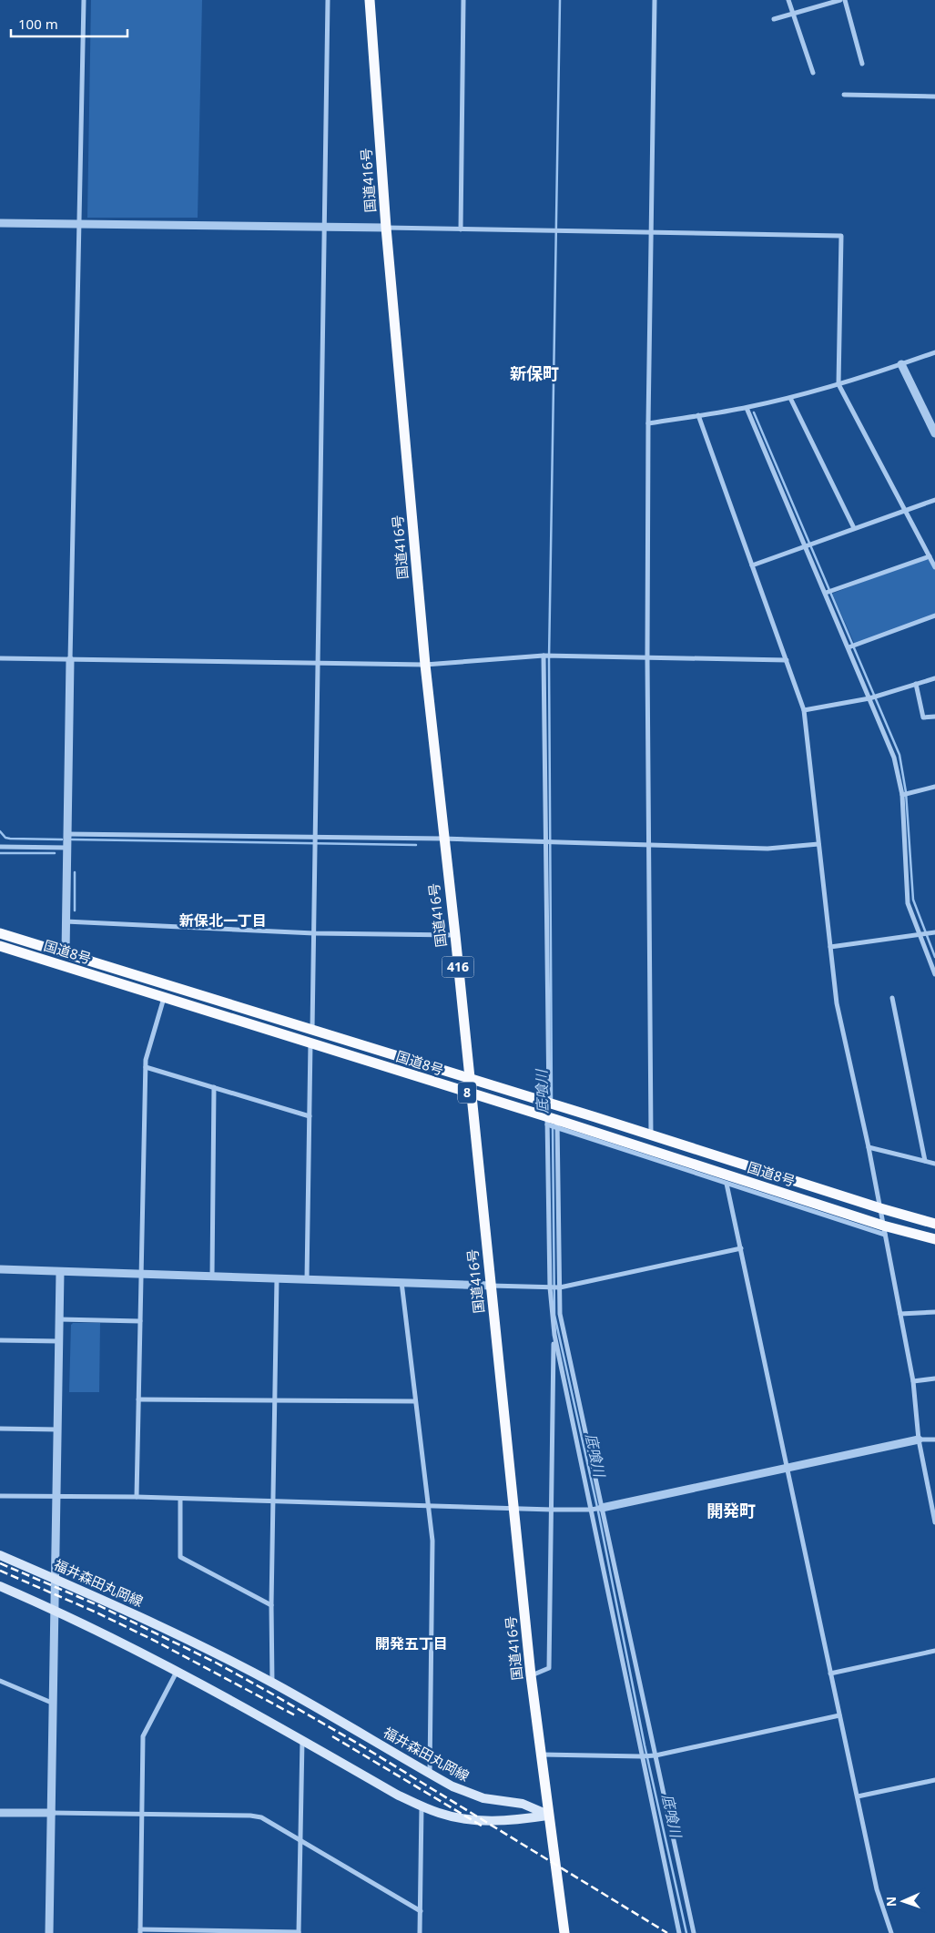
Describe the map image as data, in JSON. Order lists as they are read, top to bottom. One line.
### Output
{"streets":{"highway":["国道416号","国道8号","416","8"],"main road":["福井森田丸岡線"]},"crossings":[["国道416号","国道8号"],["国道416号","福井森田丸岡線"]],"districts":["新保町","新保北一丁目","開発町","開発五丁目"],"water":["底喰川"],"scale_bar":"100 m","north":"left"}
